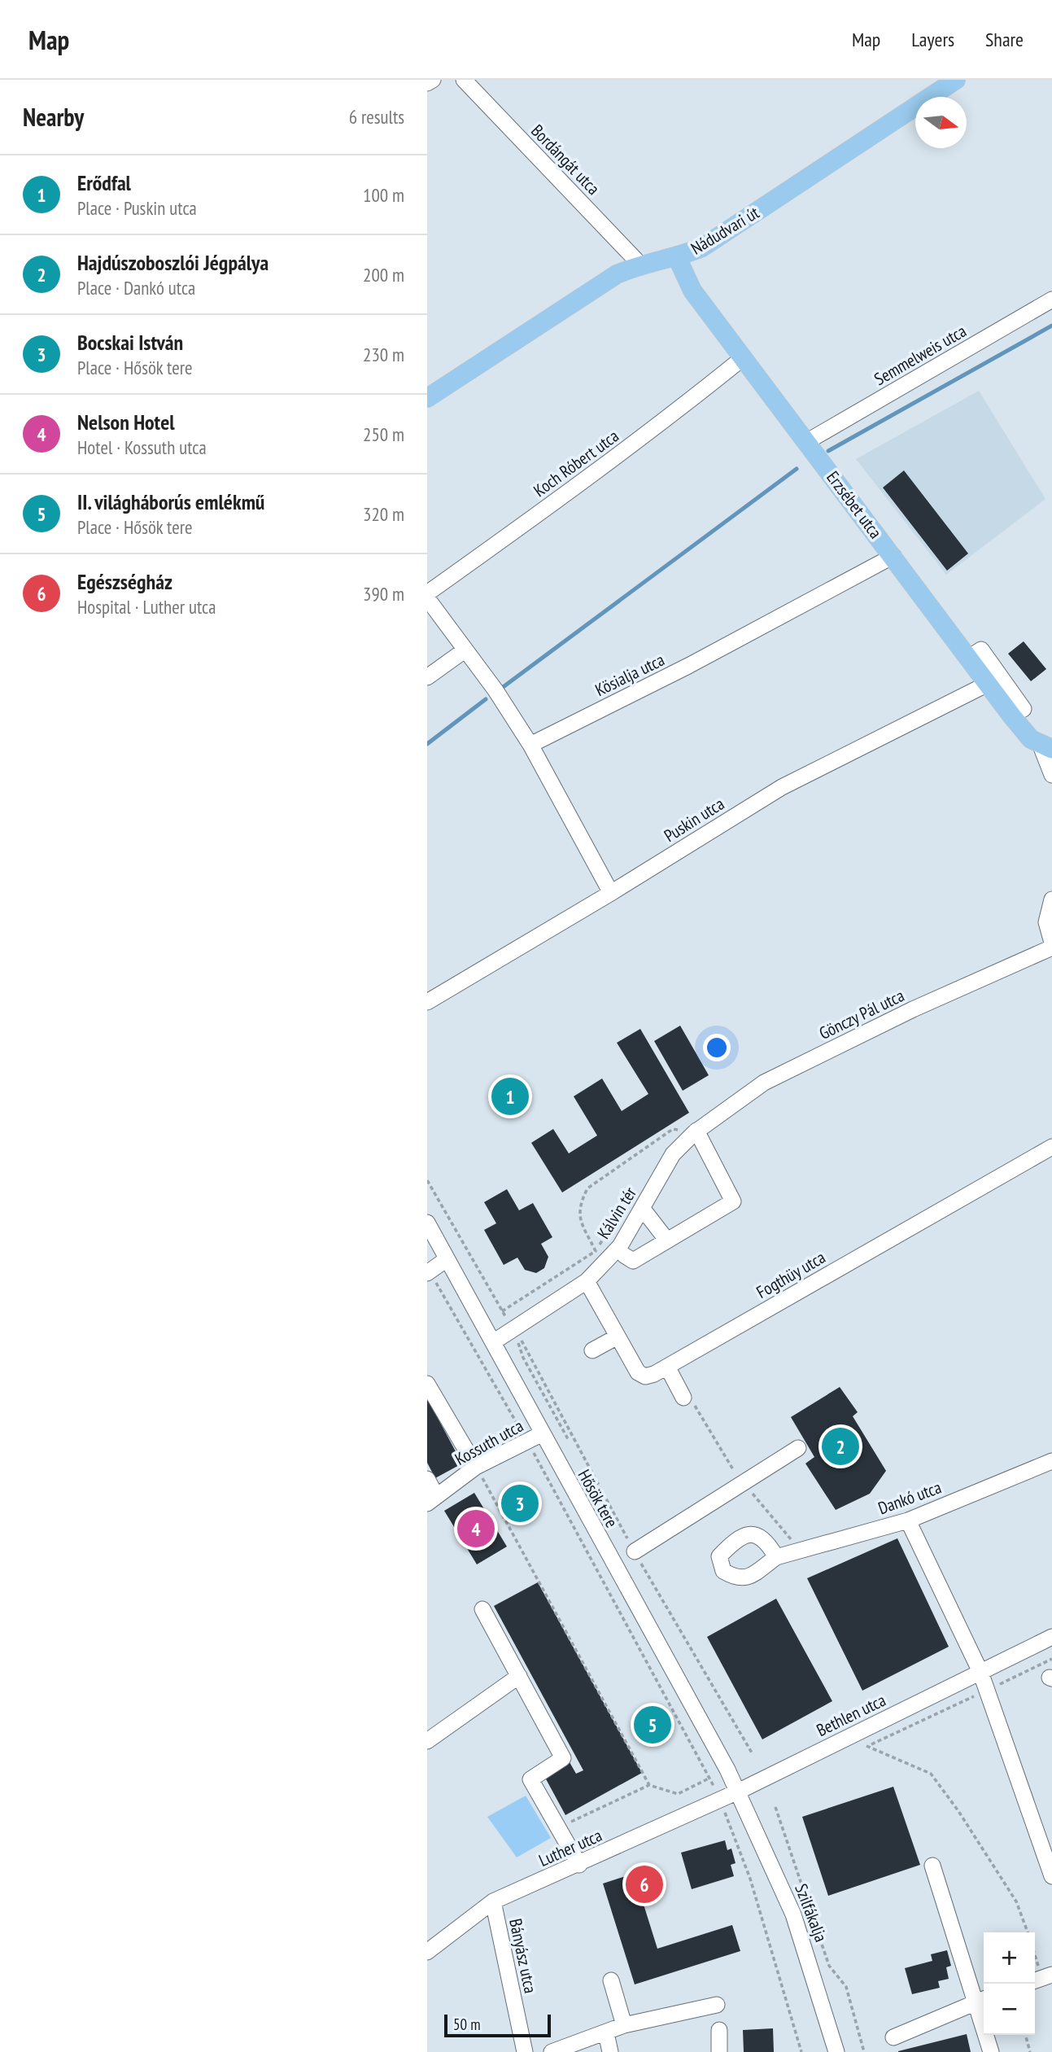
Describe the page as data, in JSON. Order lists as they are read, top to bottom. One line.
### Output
{"streets":{"main road":["Nádudvari út","Erzsébet utca"],"street":["Bordángát utca","Semmelweis utca","Koch Róbert utca","Kösialja utca","Puskin utca","Gönczy Pál utca","Kálvin tér","Fogthüy utca","Kossuth utca","Dankó utca","Hősök tere","Bethlen utca","Luther utca","Szilfákalja","Bányász utca"]},"crossings":[["Bordángát utca","Nádudvari út"],["Nádudvari út","Erzsébet utca"],["Semmelweis utca","Erzsébet utca"],["Koch Róbert utca","Erzsébet utca"],["Erzsébet utca","Kösialja utca"],["Erzsébet utca","Puskin utca"],["Gönczy Pál utca","Kálvin tér"],["Kálvin tér","Fogthüy utca"],["Kossuth utca","Hősök tere"],["Hősök tere","Bethlen utca"],["Hősök tere","Luther utca"],["Hősök tere","Szilfákalja"],["Bethlen utca","Luther utca"],["Bethlen utca","Szilfákalja"],["Luther utca","Szilfákalja"],["Luther utca","Bányász utca"]],"scale_bar":"50 m","north":"right","page":{"header":"Map","nav":["Map","Layers","Share"],"heading":["Nearby","6 results"],"list":[{"mark":"1","name":"Erődfal","note":"Place · Puskin utca","value":"100 m"},{"mark":"2","name":"Hajdúszoboszlói Jégpálya","note":"Place · Dankó utca","value":"200 m"},{"mark":"3","name":"Bocskai István","note":"Place · Hősök tere","value":"230 m"},{"mark":"4","name":"Nelson Hotel","note":"Hotel · Kossuth utca","value":"250 m"},{"mark":"5","name":"II. világháborús emlékmű","note":"Place · Hősök tere","value":"320 m"},{"mark":"6","name":"Egészségház","note":"Hospital · Luther utca","value":"390 m"}],"pins":["1","2","3","4","5","6"],"map_buttons":["+","−"],"scale":"50 m"}}
